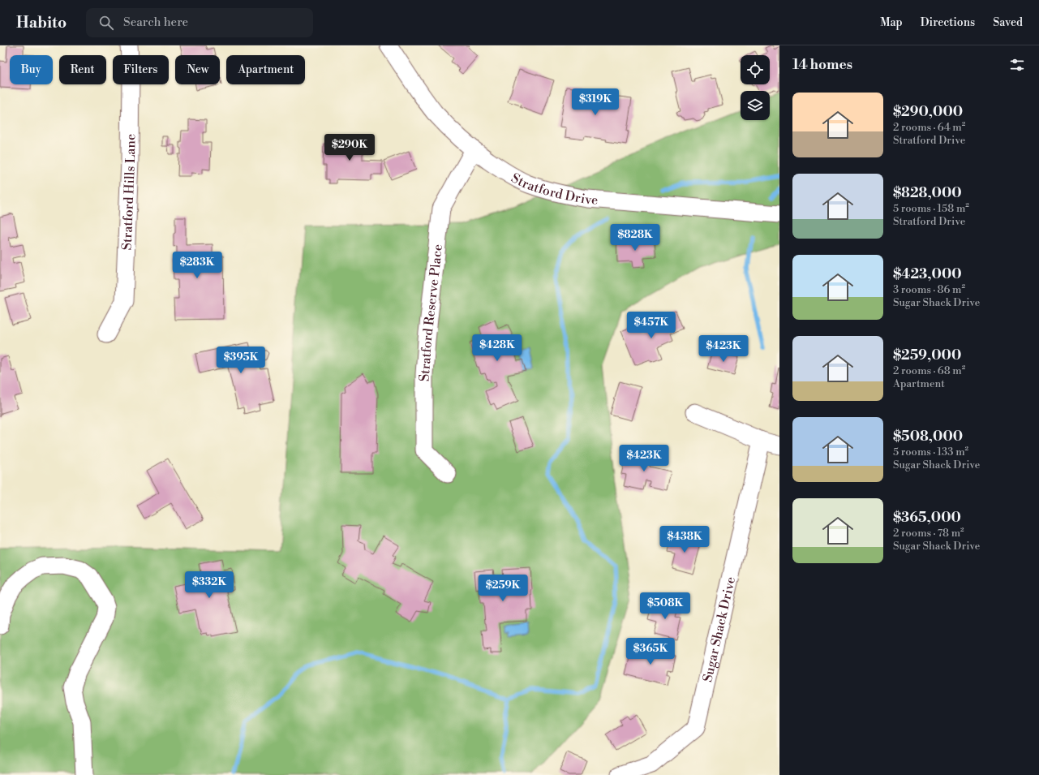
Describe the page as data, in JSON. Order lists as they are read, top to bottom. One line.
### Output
{"streets":{"street":["Stratford Drive","Stratford Hills Lane","Stratford Reserve Place","Sugar Shack Drive"]},"crossings":[["Stratford Drive","Stratford Reserve Place"]],"page":{"header":"Habito","search":"Search here","nav":["Map","Directions","Saved"],"heading":"14 homes","chip":["Buy","Rent","Filters","New","Apartment"],"list":[{"name":"$290,000","note":"2 rooms · 64 m² · Stratford Drive"},{"name":"$828,000","note":"5 rooms · 158 m² · Stratford Drive"},{"name":"$423,000","note":"3 rooms · 86 m² · Sugar Shack Drive"},{"name":"$259,000","note":"2 rooms · 68 m² · Apartment"},{"name":"$508,000","note":"5 rooms · 133 m² · Sugar Shack Drive"},{"name":"$365,000","note":"2 rooms · 78 m² · Sugar Shack Drive"}],"price":["$319K","$290K","$828K","$283K","$457K","$428K","$423K","$395K","$423K","$438K","$332K","$259K","$508K","$365K"]}}
